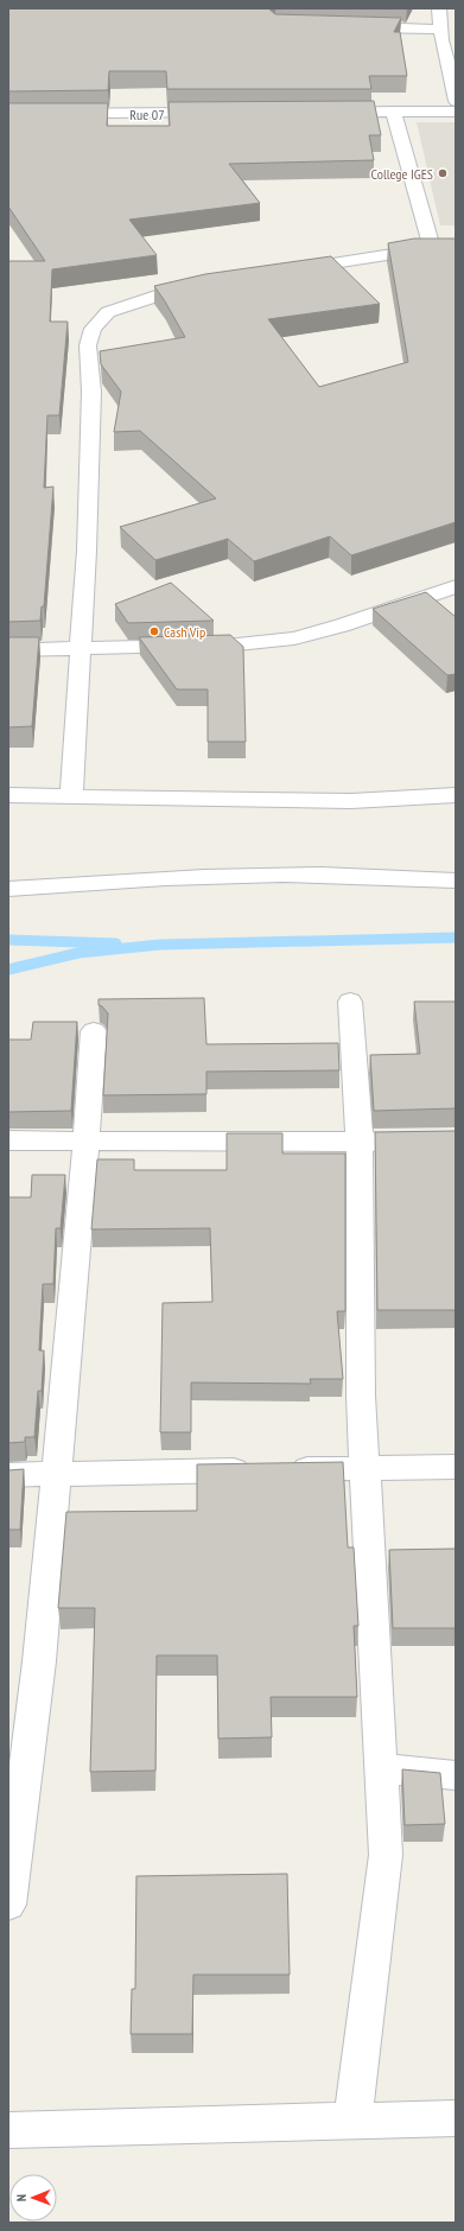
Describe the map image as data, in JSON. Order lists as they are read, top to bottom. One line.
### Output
{"streets":{"street":["Rue 07"]},"places":["College IGES","Cash Vip"],"north":"left"}
